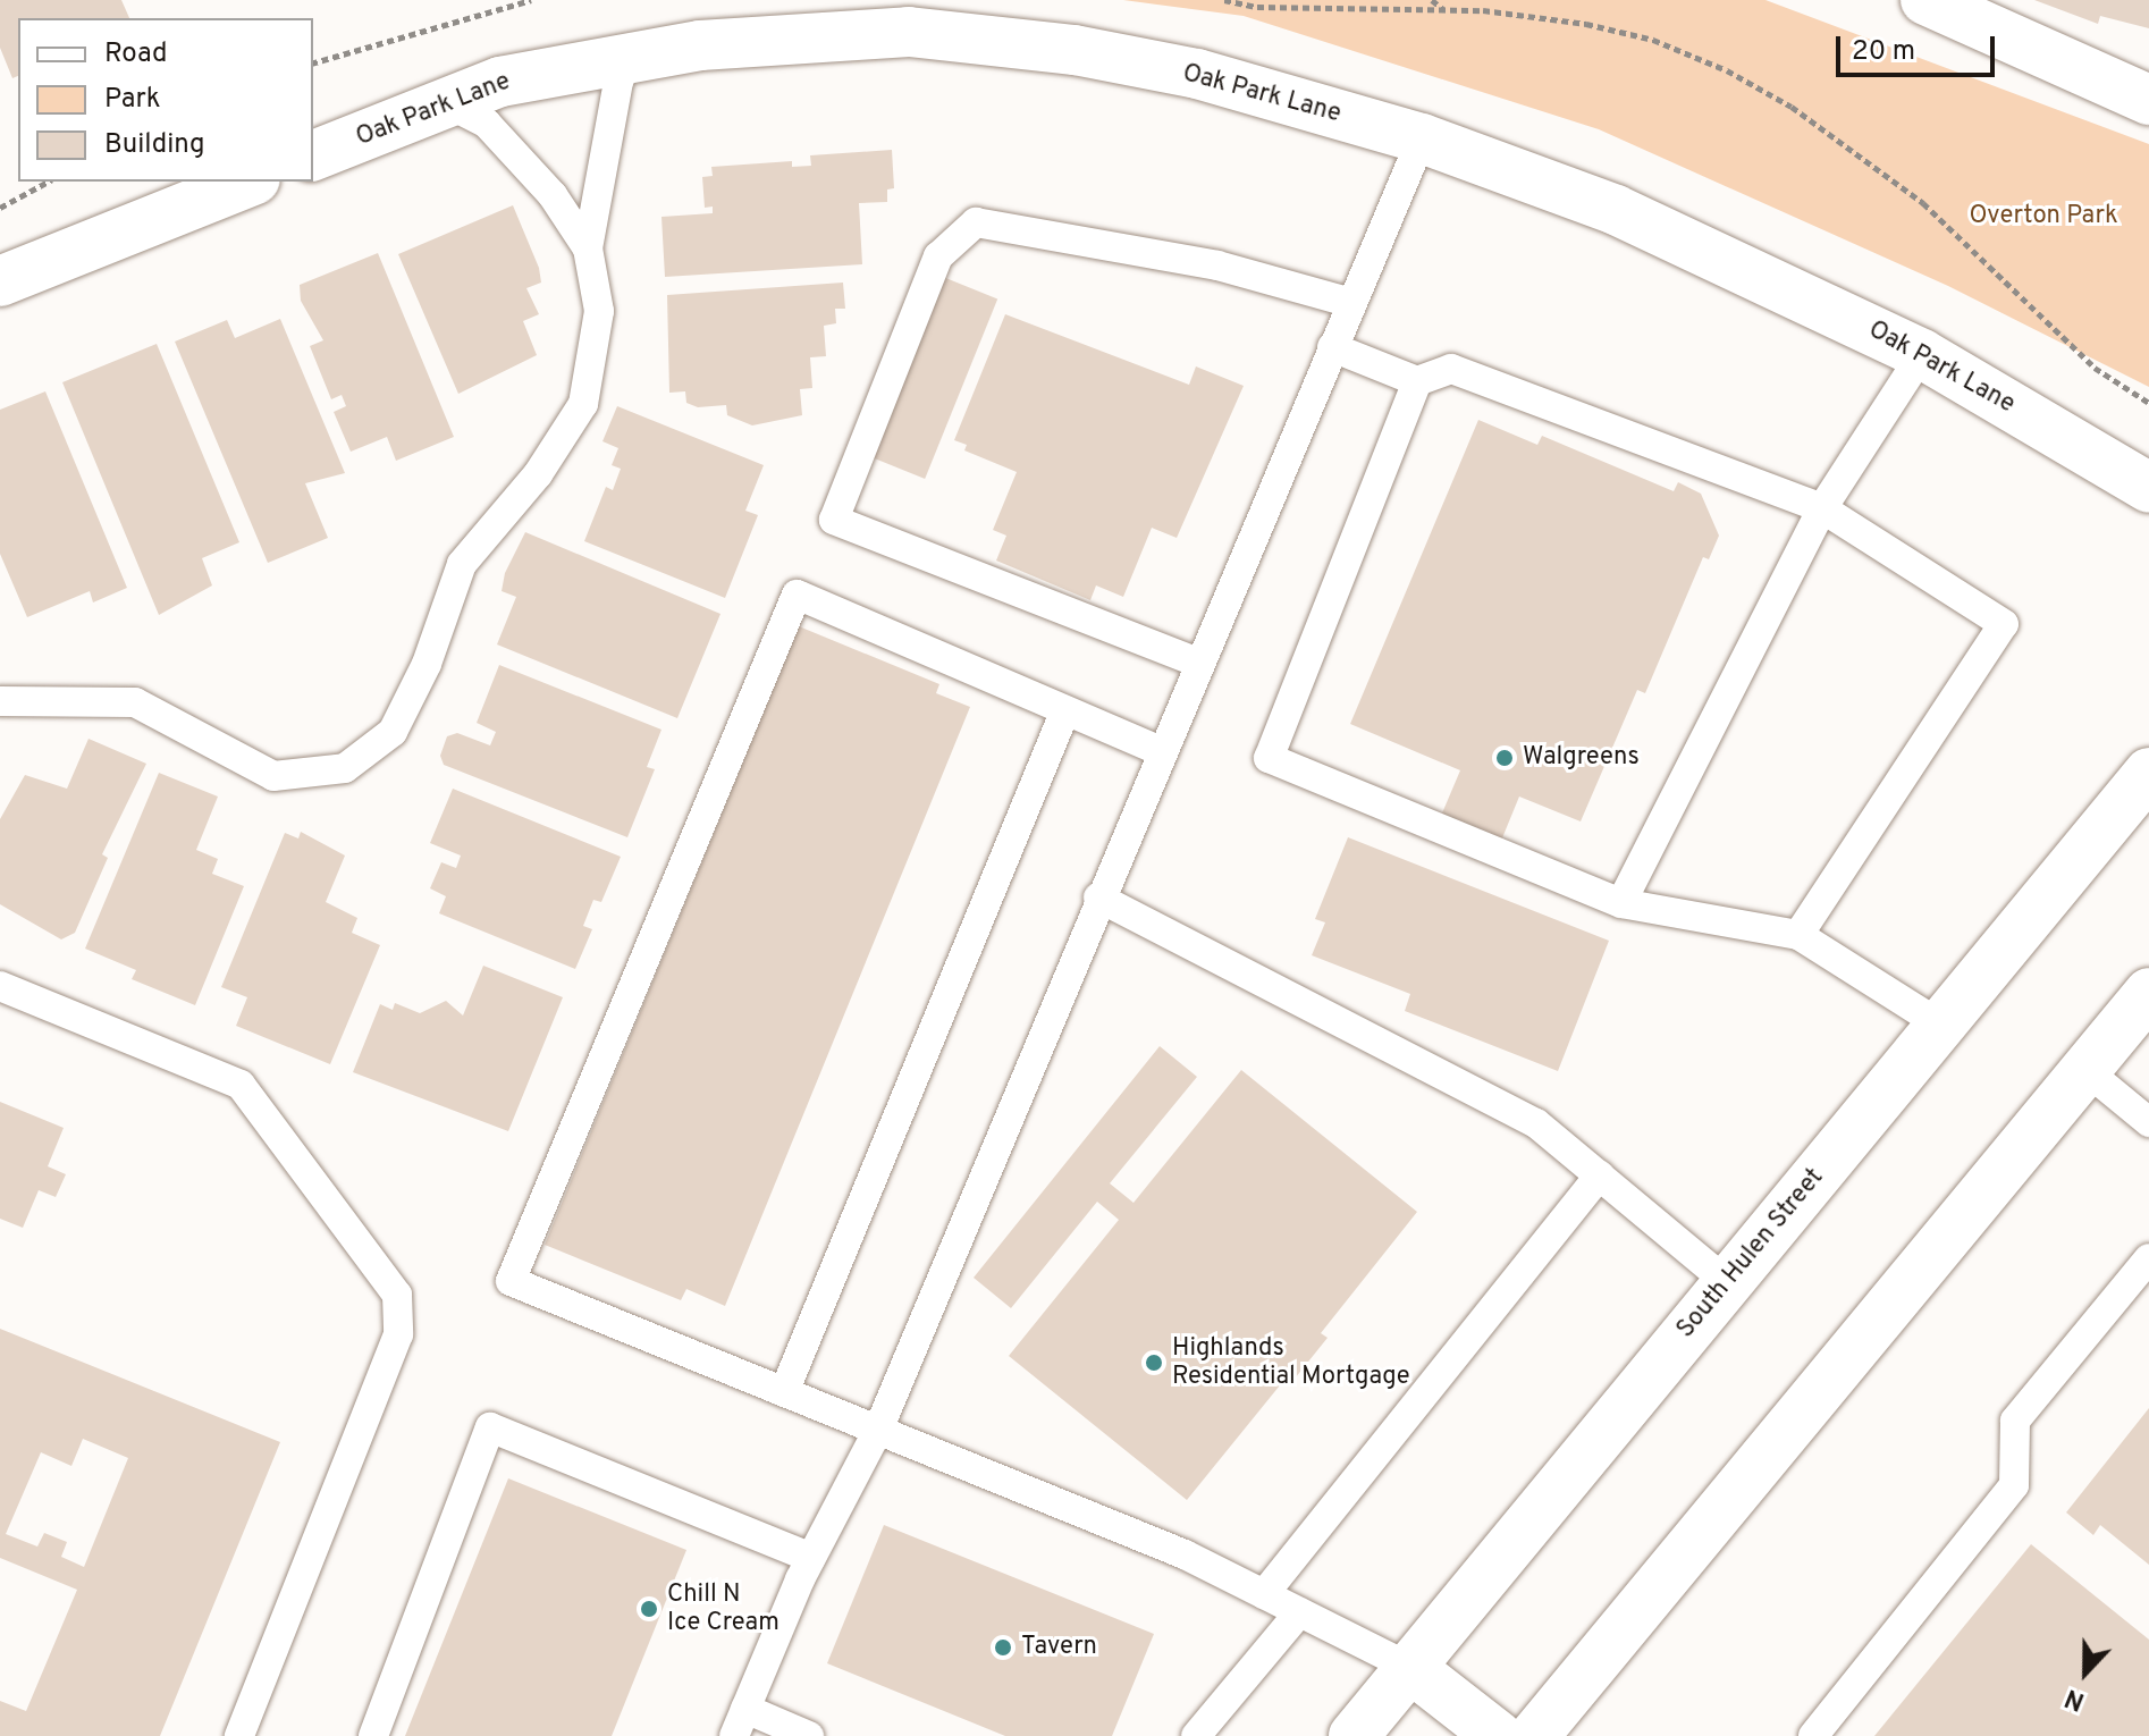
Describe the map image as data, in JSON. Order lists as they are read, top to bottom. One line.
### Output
{"streets":{"street":["Oak Park Lane","South Hulen Street"]},"parks":["Overton Park"],"places":["Walgreens","Highlands Residential Mortgage","Chill N Ice Cream","Tavern"],"legend":["Road","Park","Building"],"scale_bar":"20 m","north":"bottom"}
